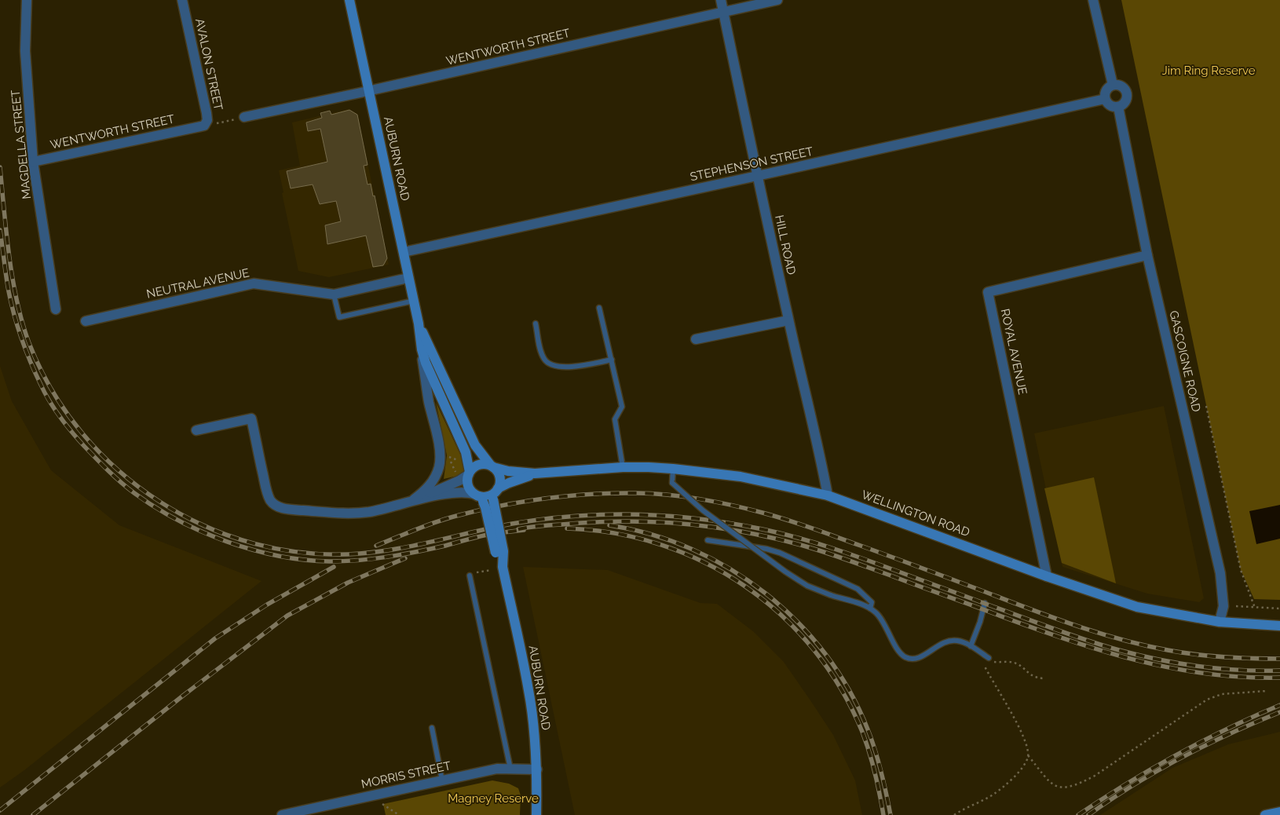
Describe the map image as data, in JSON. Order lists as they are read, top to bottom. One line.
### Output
{"streets":{"main road":["AUBURN ROAD","WELLINGTON ROAD"],"street":["WENTWORTH STREET","AVALON STREET","MAGDELLA STREET","STEPHENSON STREET","HILL ROAD","NEUTRAL AVENUE","ROYAL AVENUE","GASCOIGNE ROAD","MORRIS STREET"]},"crossings":[["WENTWORTH STREET","AVALON STREET"],["WENTWORTH STREET","MAGDELLA STREET"],["WENTWORTH STREET","AUBURN ROAD"],["WENTWORTH STREET","HILL ROAD"],["AUBURN ROAD","STEPHENSON STREET"],["AUBURN ROAD","NEUTRAL AVENUE"],["AUBURN ROAD","WELLINGTON ROAD"],["AUBURN ROAD","MORRIS STREET"],["STEPHENSON STREET","HILL ROAD"],["STEPHENSON STREET","GASCOIGNE ROAD"],["HILL ROAD","WELLINGTON ROAD"],["ROYAL AVENUE","GASCOIGNE ROAD"],["ROYAL AVENUE","WELLINGTON ROAD"],["GASCOIGNE ROAD","WELLINGTON ROAD"]],"parks":["Jim Ring Reserve","Magney Reserve"]}
